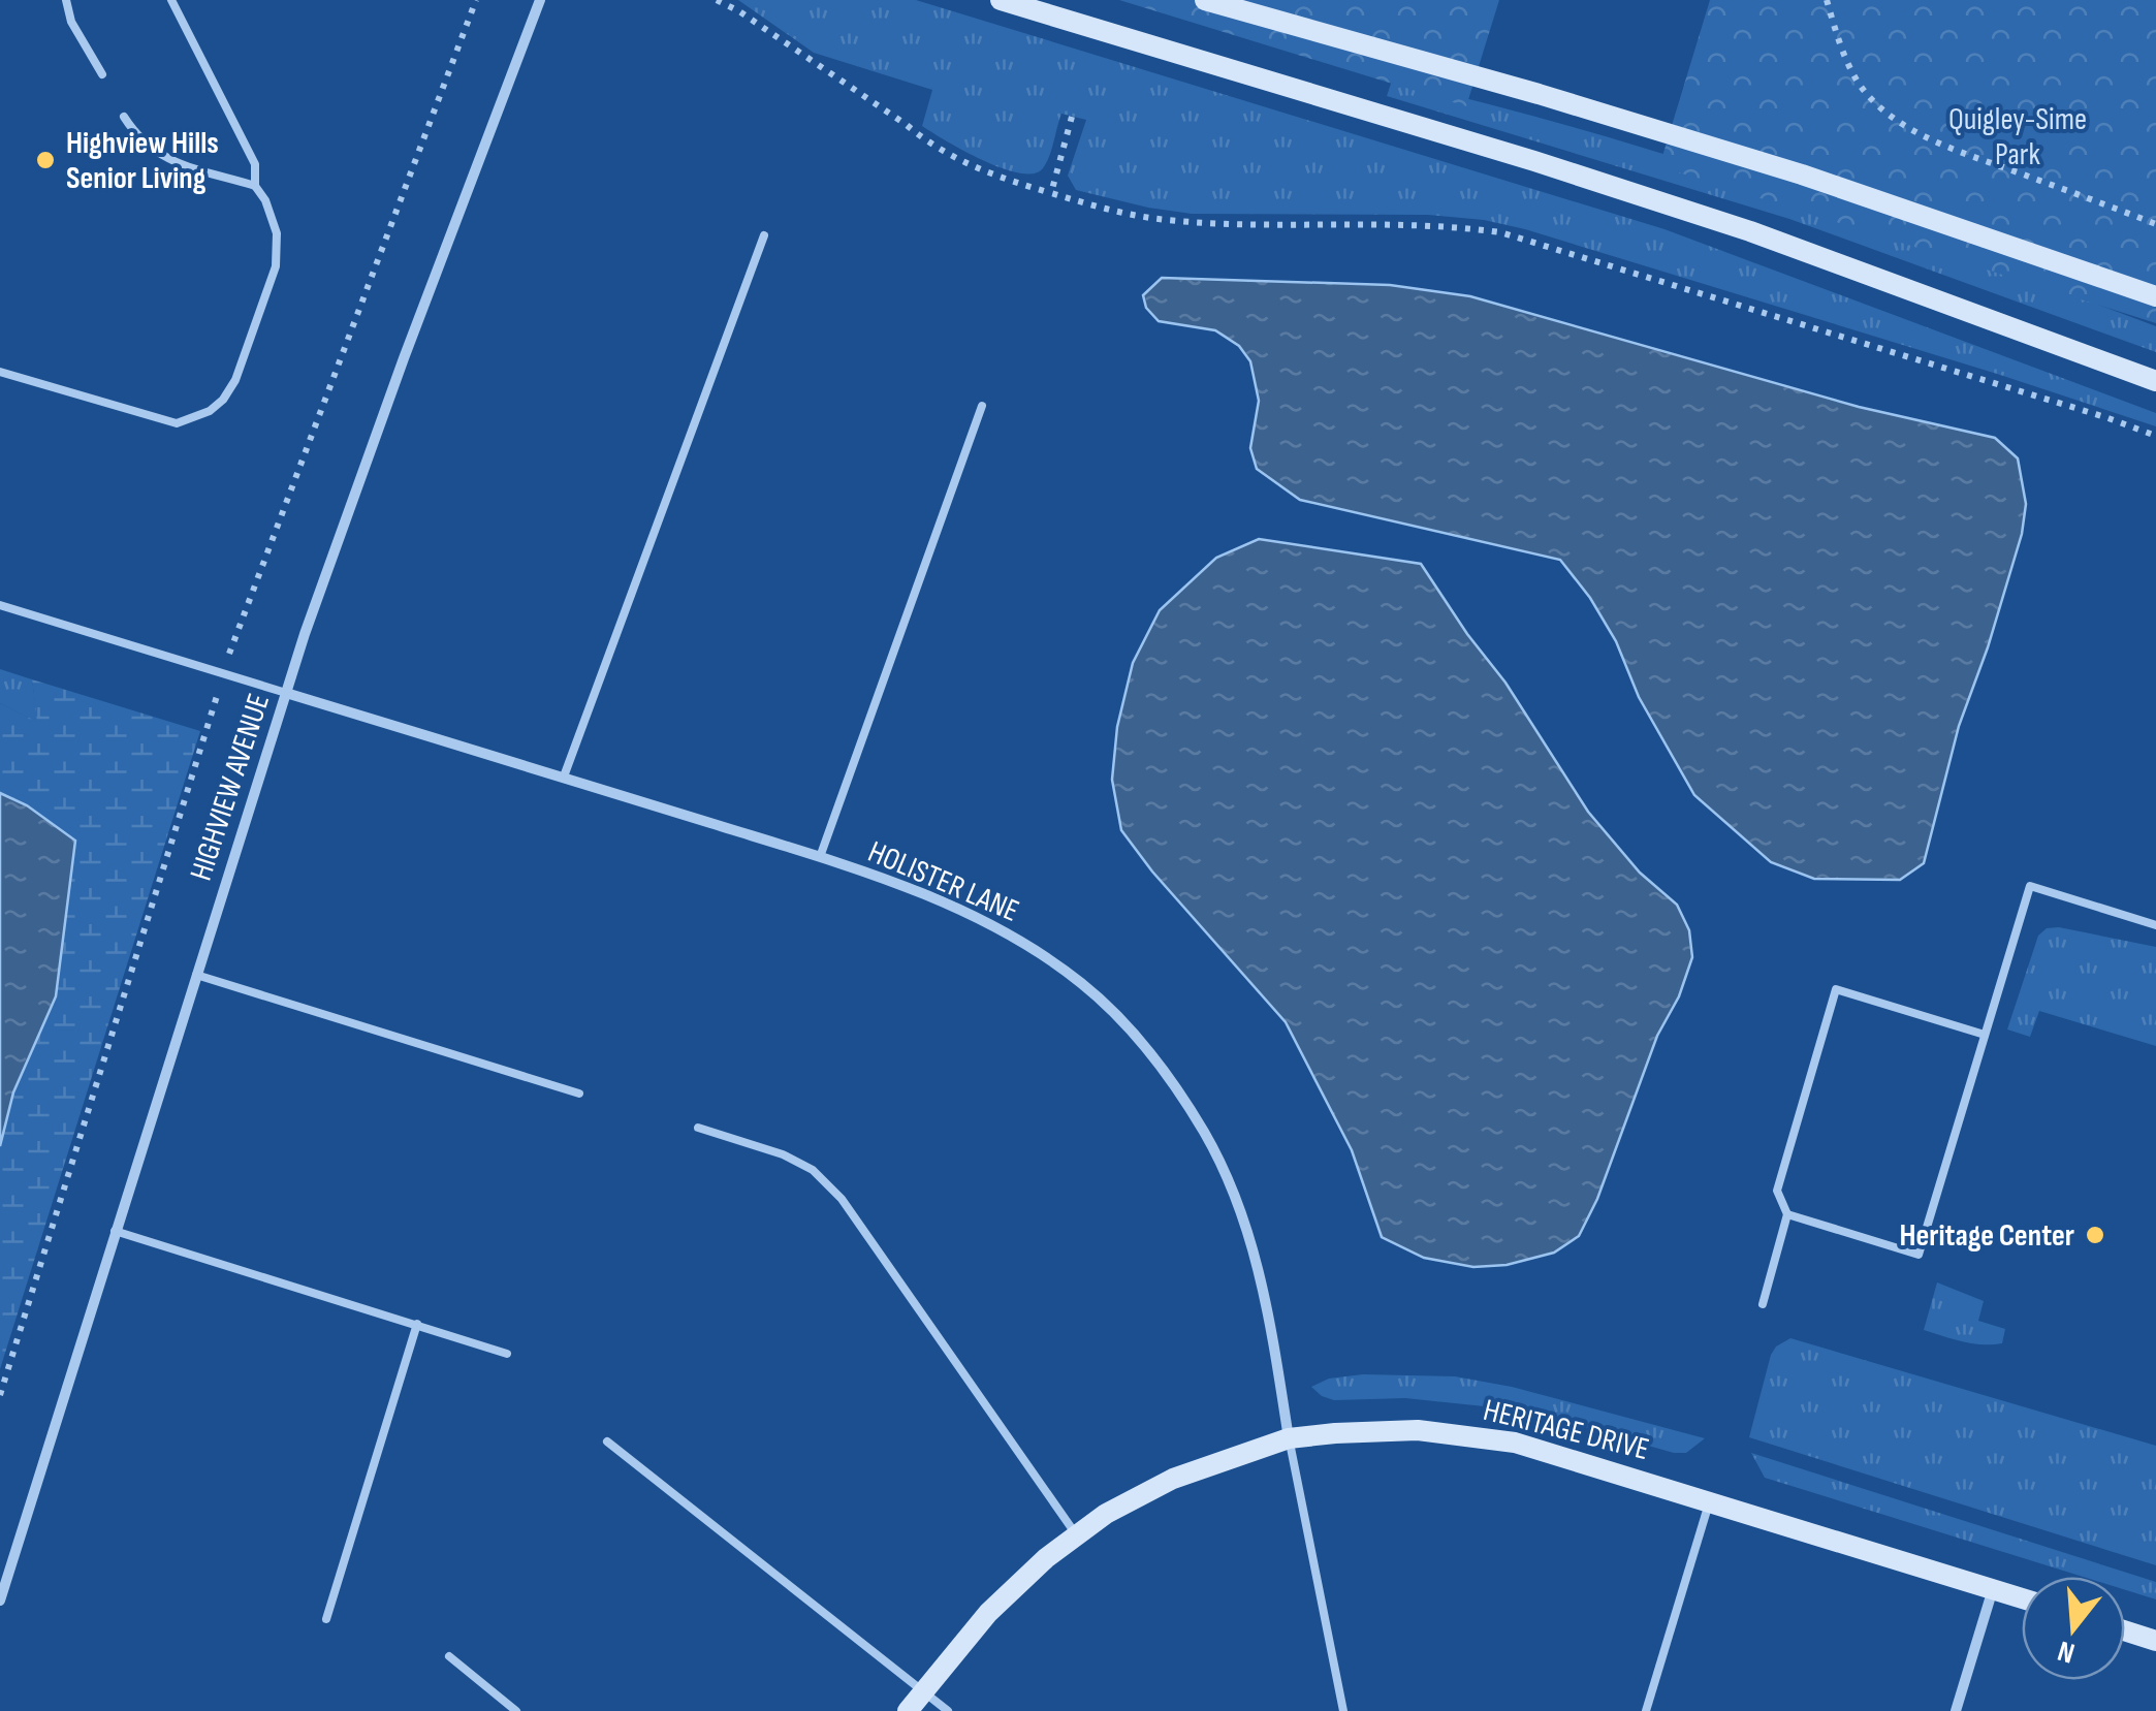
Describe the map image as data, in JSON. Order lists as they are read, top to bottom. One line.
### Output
{"streets":{"main road":["HERITAGE DRIVE"],"street":["HIGHVIEW AVENUE","HOLISTER LANE"]},"crossings":[["HIGHVIEW AVENUE","HOLISTER LANE"],["HOLISTER LANE","HERITAGE DRIVE"]],"parks":["Quigley-Sime Park"],"places":["Highview Hills Senior Living","Heritage Center"],"north":"bottom"}
